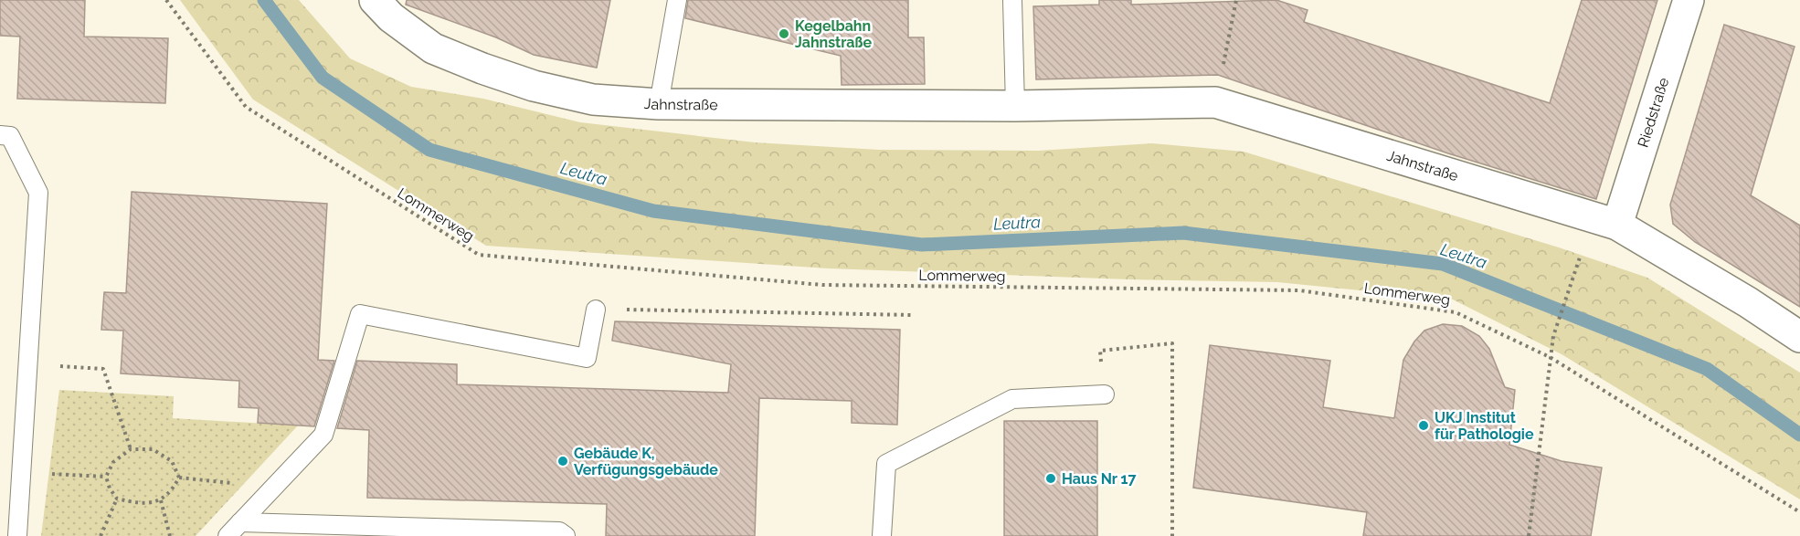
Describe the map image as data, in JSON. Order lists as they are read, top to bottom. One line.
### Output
{"streets":{"street":["Jahnstraße","Riedstraße"],"path":["Lommerweg"]},"crossings":[["Jahnstraße","Riedstraße"]],"water":["Leutra"],"places":["Kegelbahn Jahnstraße","UKJ Institut für Pathologie","Gebäude K, Verfügungsgebäude","Haus Nr 17"]}
